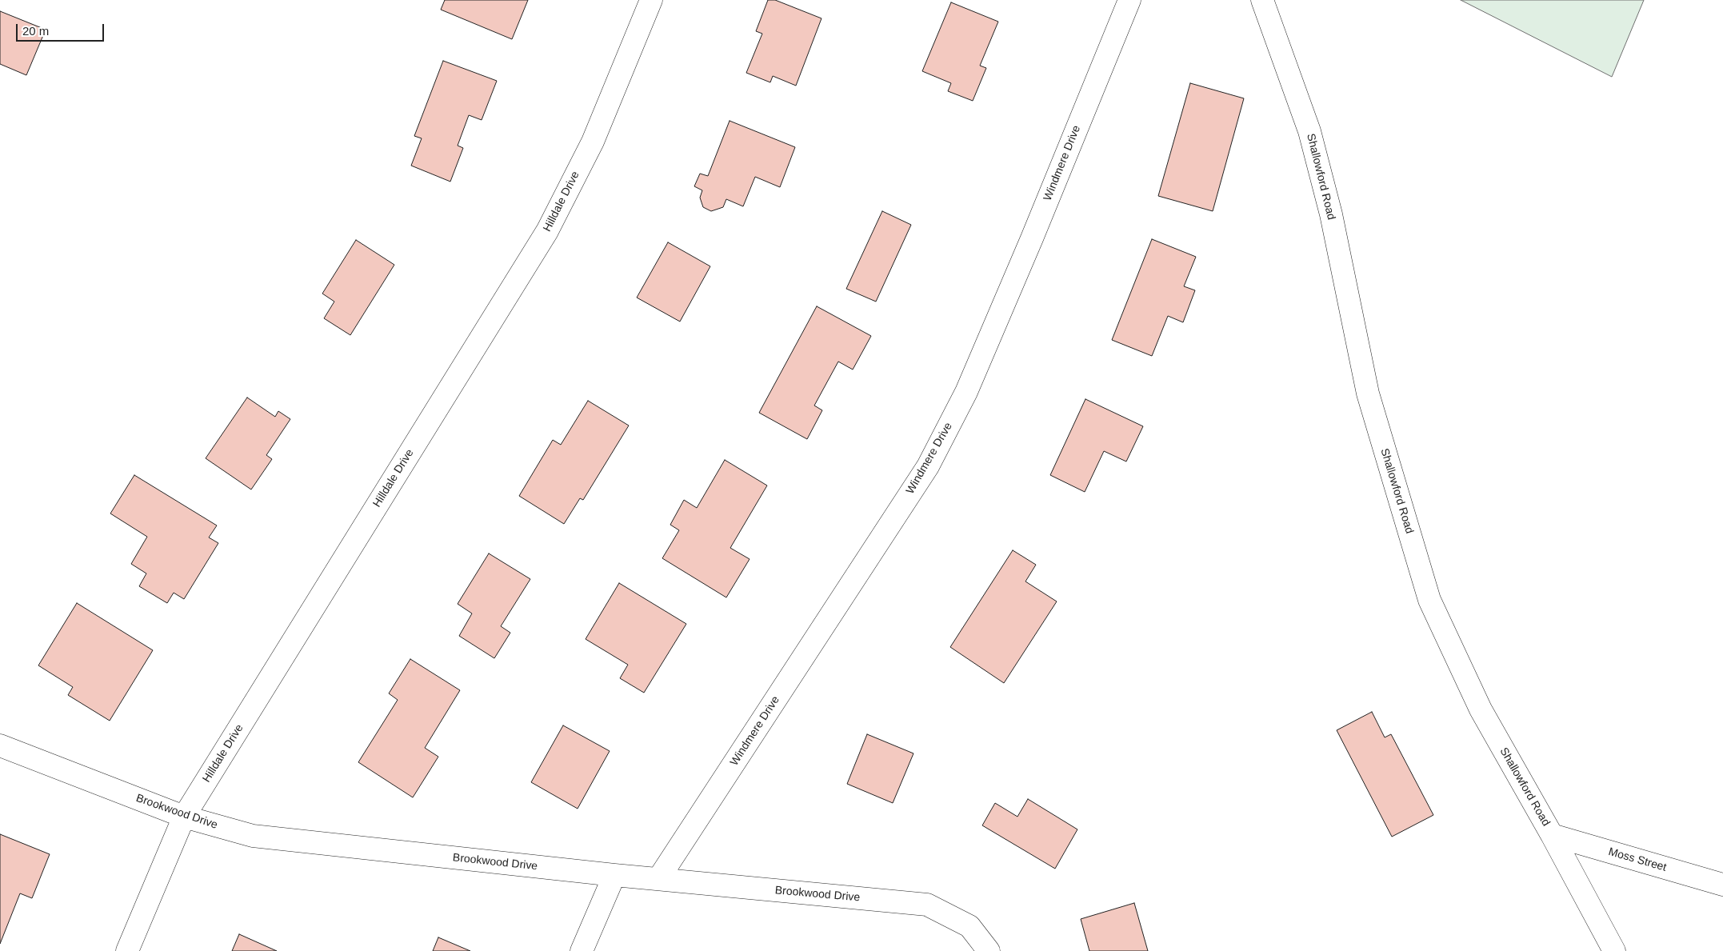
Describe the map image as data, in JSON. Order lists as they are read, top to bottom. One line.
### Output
{"streets":{"street":["Windmere Drive","Shallowford Road","Hilldale Drive","Brookwood Drive","Moss Street"]},"crossings":[["Windmere Drive","Brookwood Drive"],["Shallowford Road","Moss Street"],["Hilldale Drive","Brookwood Drive"]],"scale_bar":"20 m"}
